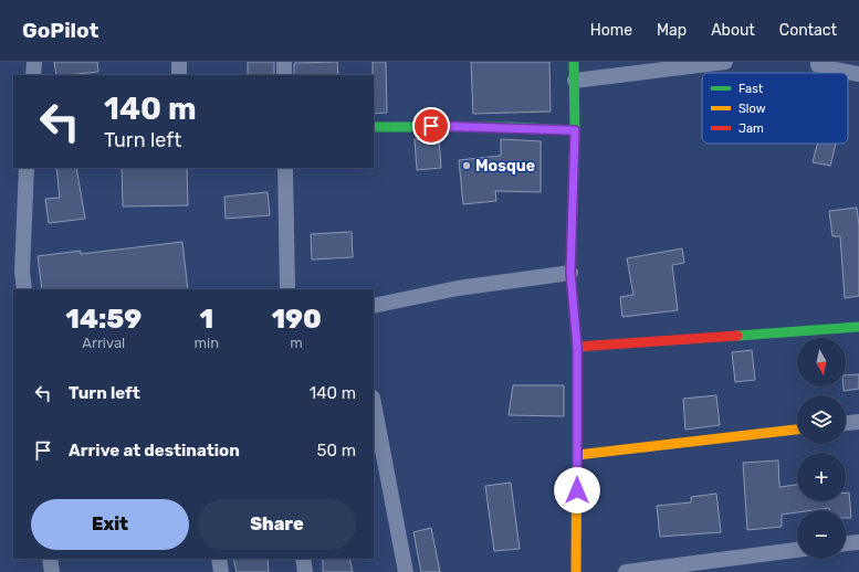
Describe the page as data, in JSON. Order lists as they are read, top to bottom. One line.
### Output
{"places":["Mosque"],"legend":["Fast","Slow","Jam"],"north":"bottom","page":{"header":"GoPilot","nav":["Home","Map","About","Contact"],"turn":["140 m","Turn left"],"eta":["14:59","Arrival","1","min","190","m"],"map_buttons":["+","−"],"list":[{"name":"Turn left","value":"140 m"},{"name":"Arrive at destination","value":"50 m"}],"buttons":["Exit","Share"]}}
